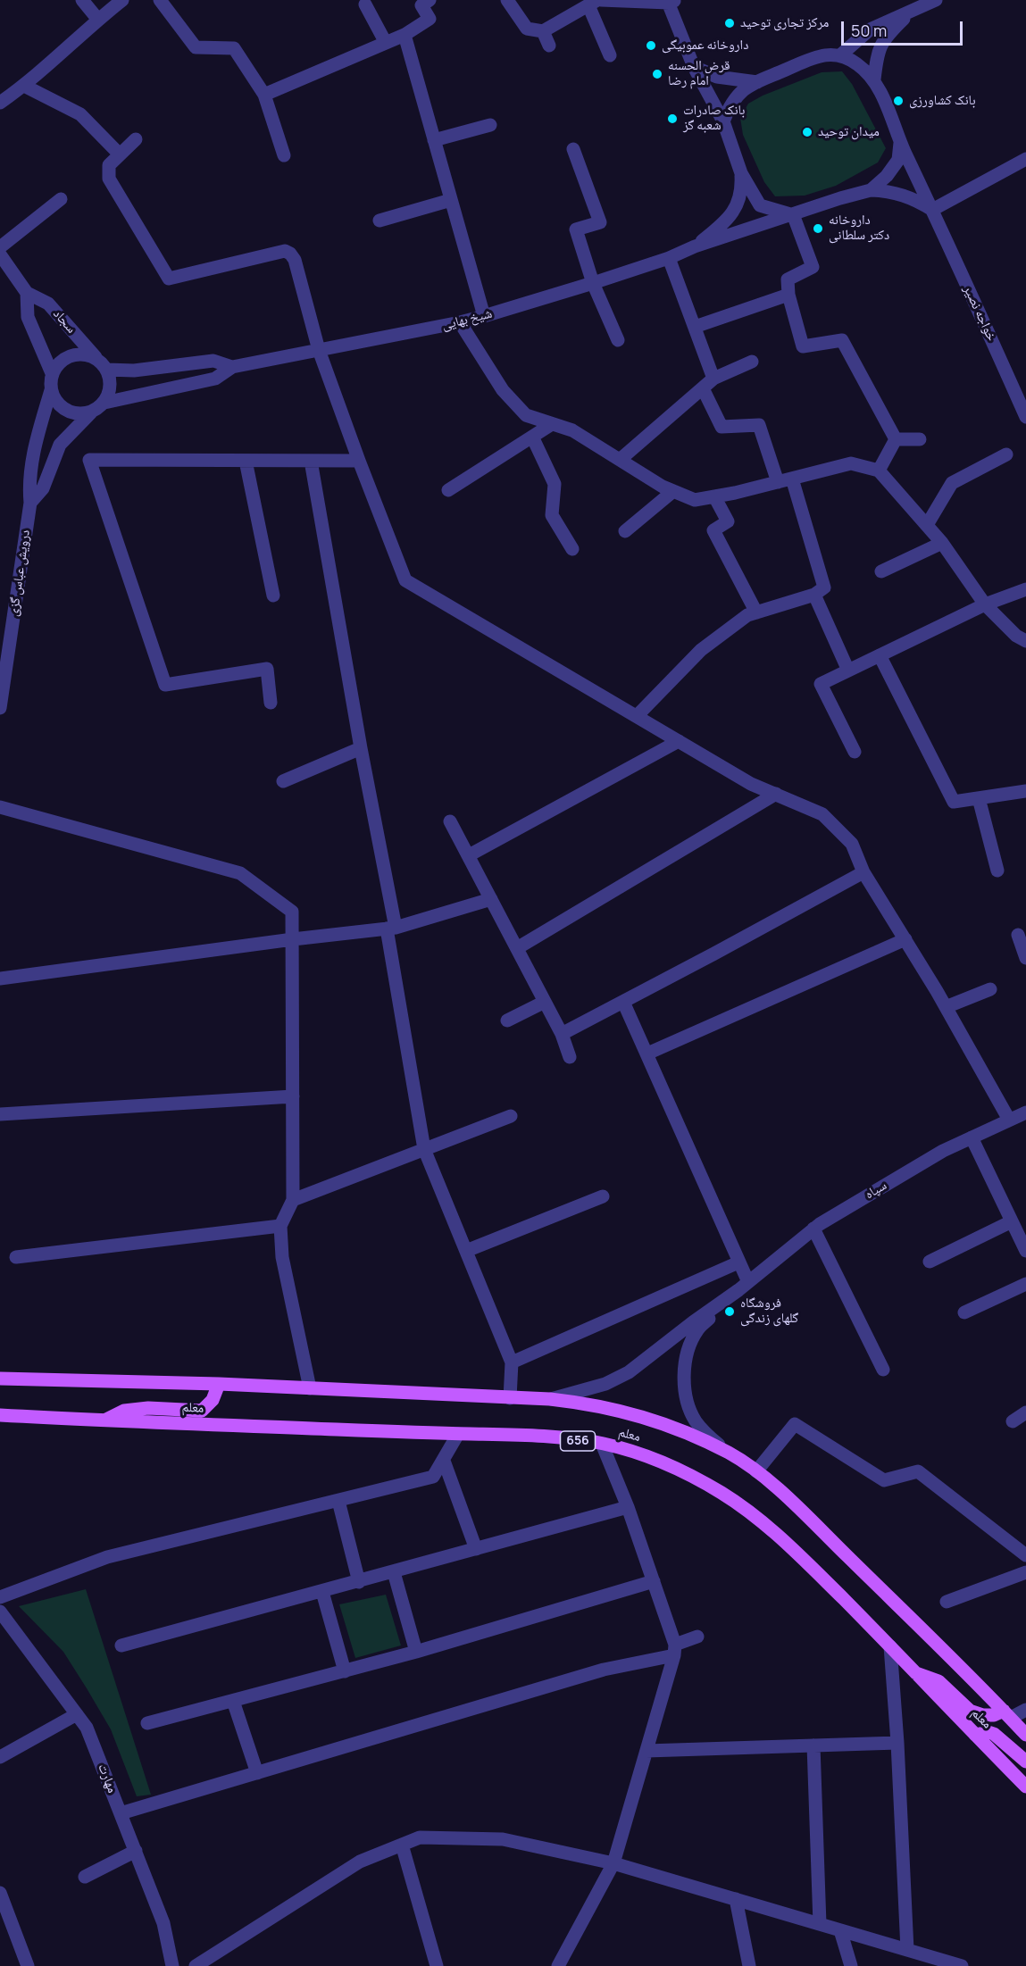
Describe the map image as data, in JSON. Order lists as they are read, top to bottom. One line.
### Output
{"streets":{"main road":["معلم","656"],"street":["خواجه نصیر","شیخ بهایی","سجاد","درویش عباس گزی","سپاه","مهارت"]},"crossings":[["خواجه نصیر","شیخ بهایی"],["شیخ بهایی","سجاد"],["شیخ بهایی","درویش عباس گزی"],["سجاد","درویش عباس گزی"]],"places":["مرکز تجاری توحید","داروخانه عموبیگی","قرض الحسنه امام رضا","بانک کشاورزی","بانک صادرات شعبه گز","میدان توحید","داروخانه دکتر سلطانی","فروشگاه گلهای زندگی"],"scale_bar":"50 m"}
